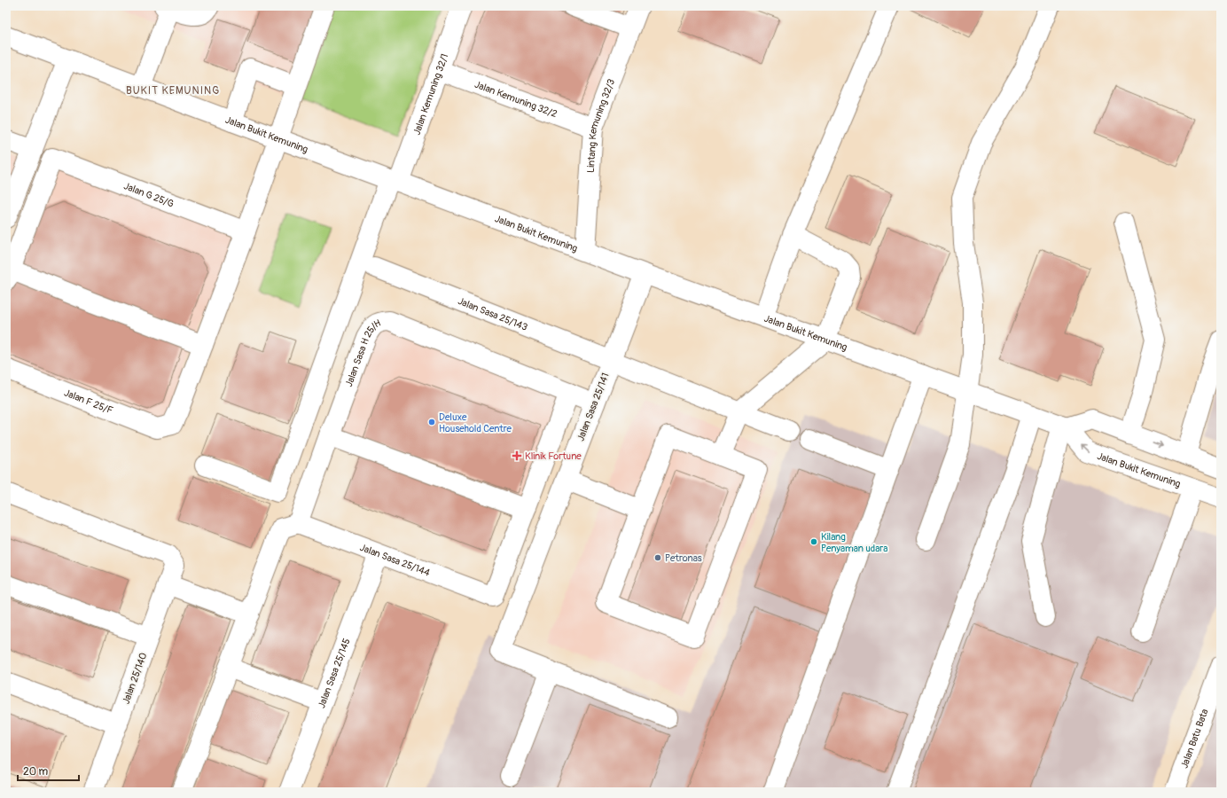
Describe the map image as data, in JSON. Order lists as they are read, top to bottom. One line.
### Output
{"streets":{"street":["Jalan Kemuning 32/1","Jalan Kemuning 32/2","Lintang Kemuning 32/3","Jalan Bukit Kemuning","Jalan G 25/G","Jalan Sasa 25/143","Jalan Sasa H 25/H","Jalan F 25/F","Jalan Sasa 25/141","Jalan Sasa 25/144","Jalan Sasa 25/145","Jalan 25/140","Jalan Batu Bata"]},"crossings":[["Jalan Kemuning 32/1","Jalan Kemuning 32/2"],["Jalan Kemuning 32/1","Jalan Bukit Kemuning"],["Jalan Kemuning 32/2","Lintang Kemuning 32/3"],["Lintang Kemuning 32/3","Jalan Bukit Kemuning"],["Jalan Bukit Kemuning","Jalan Sasa 25/141"],["Jalan Sasa 25/143","Jalan Sasa 25/141"],["Jalan Sasa H 25/H","Jalan Sasa 25/141"],["Jalan Sasa H 25/H","Jalan Sasa 25/144"],["Jalan Sasa 25/144","Jalan Sasa 25/145"]],"districts":["BUKIT KEMUNING"],"places":{"other":["Deluxe Household Centre","Kilang Penyaman udara","Petronas"],"health":["Klinik Fortune"]},"scale_bar":"20 m"}
